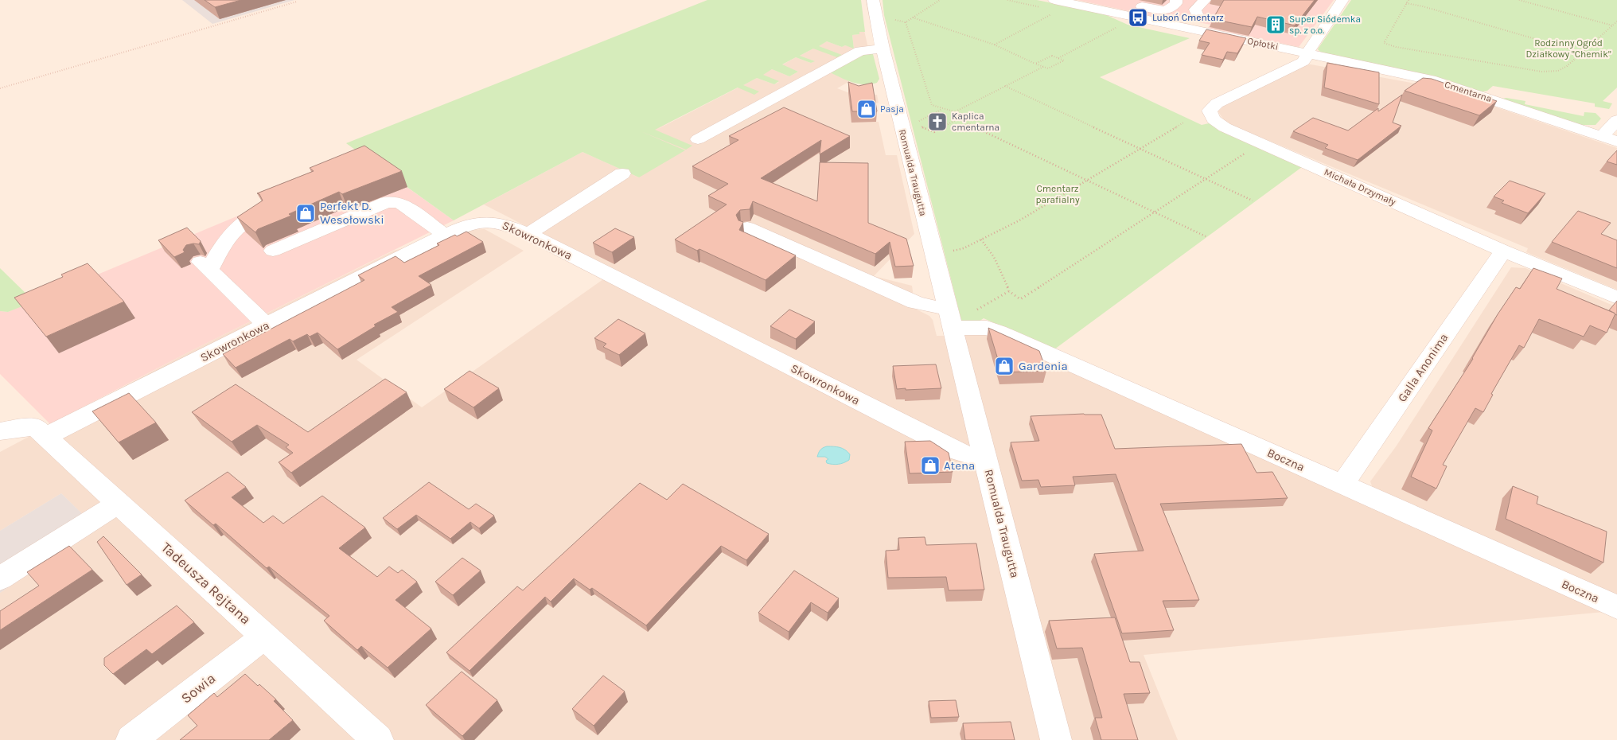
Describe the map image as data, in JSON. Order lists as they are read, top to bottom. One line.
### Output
{"streets":{"street":["Opłotki","Cmentarna","Romualda Traugutta","Michała Drzymały","Skowronkowa","Galla Anonima","Boczna","Tadeusza Rejtana","Sowia"]},"crossings":[["Opłotki","Cmentarna"],["Opłotki","Michała Drzymały"],["Cmentarna","Michała Drzymały"],["Romualda Traugutta","Skowronkowa"],["Romualda Traugutta","Boczna"],["Michała Drzymały","Galla Anonima"],["Skowronkowa","Tadeusza Rejtana"],["Galla Anonima","Boczna"],["Tadeusza Rejtana","Sowia"]],"parks":["Rodzinny Ogród Działkowy \"Chemik\"","Cmentarz parafialny"],"places":{"bus stop":["Luboń Cmentarz"],"building":["Super Siódemka sp. z o.o."],"shop":["Pasja","Perfekt D. Wesołowski","Gardenia","Atena"],"church":["Kaplica cmentarna"]}}
